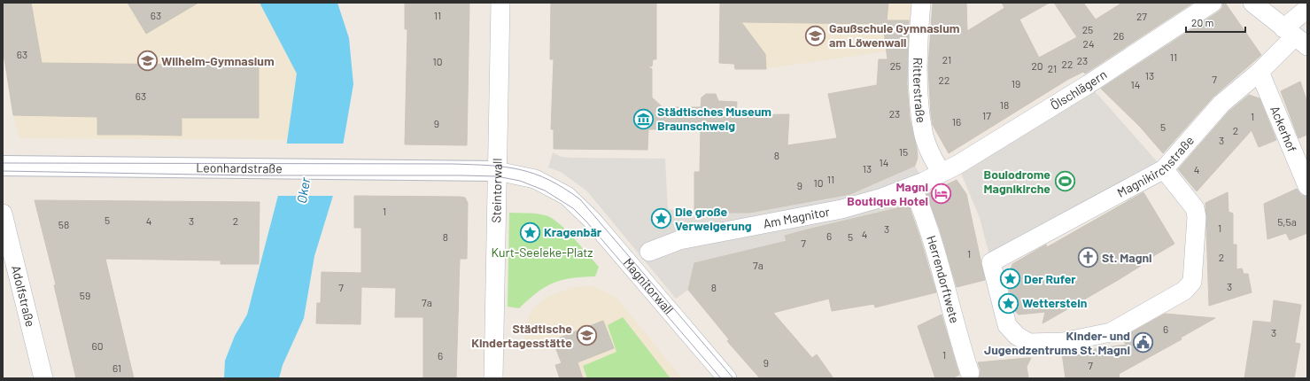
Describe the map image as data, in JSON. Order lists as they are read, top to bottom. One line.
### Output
{"streets":{"street":["Ölschlägern","Ritterstraße","Ackerhof","Magnikirchstraße","Leonhardstraße","Steintorwall","Am Magnitor","Herrendorftwete","Magnitorwall","Adolfstraße"]},"crossings":[["Ölschlägern","Ritterstraße"],["Ölschlägern","Am Magnitor"],["Ritterstraße","Am Magnitor"],["Ackerhof","Magnikirchstraße"],["Leonhardstraße","Steintorwall"],["Leonhardstraße","Magnitorwall"],["Steintorwall","Magnitorwall"],["Am Magnitor","Herrendorftwete"]],"water":["Oker"],"parks":["Kurt-Seeleke-Platz"],"places":{"school or university":["Gaußschule Gymnasium am Löwenwall","Wilhelm-Gymnasium","Städtische Kindertagesstätte"],"museum":["Städtisches Museum Braunschweig"],"sports":["Boulodrome Magnikirche"],"hotel":["Magni Boutique Hotel"],"place":["Die große Verweigerung","Kragenbär","Der Rufer","Wetterstein"],"church":["St. Magni"],"public building":["Kinder- und Jugendzentrums St. Magni"]},"house_numbers":["63","11","27","25","26","24","63","11","21","23","10","22","25","20","21","13","7","22","19","14","63","18","23","17","1","16","9","5","2","3","15","8","14","13","4","11","10","9","1","5","4","3","2","5,5a","58","1","3","4","6","8","5","7","1","2","7a","3","7","8","59","7a","6","3","60","1","6","9","7","61"],"scale_bar":"20 m"}
